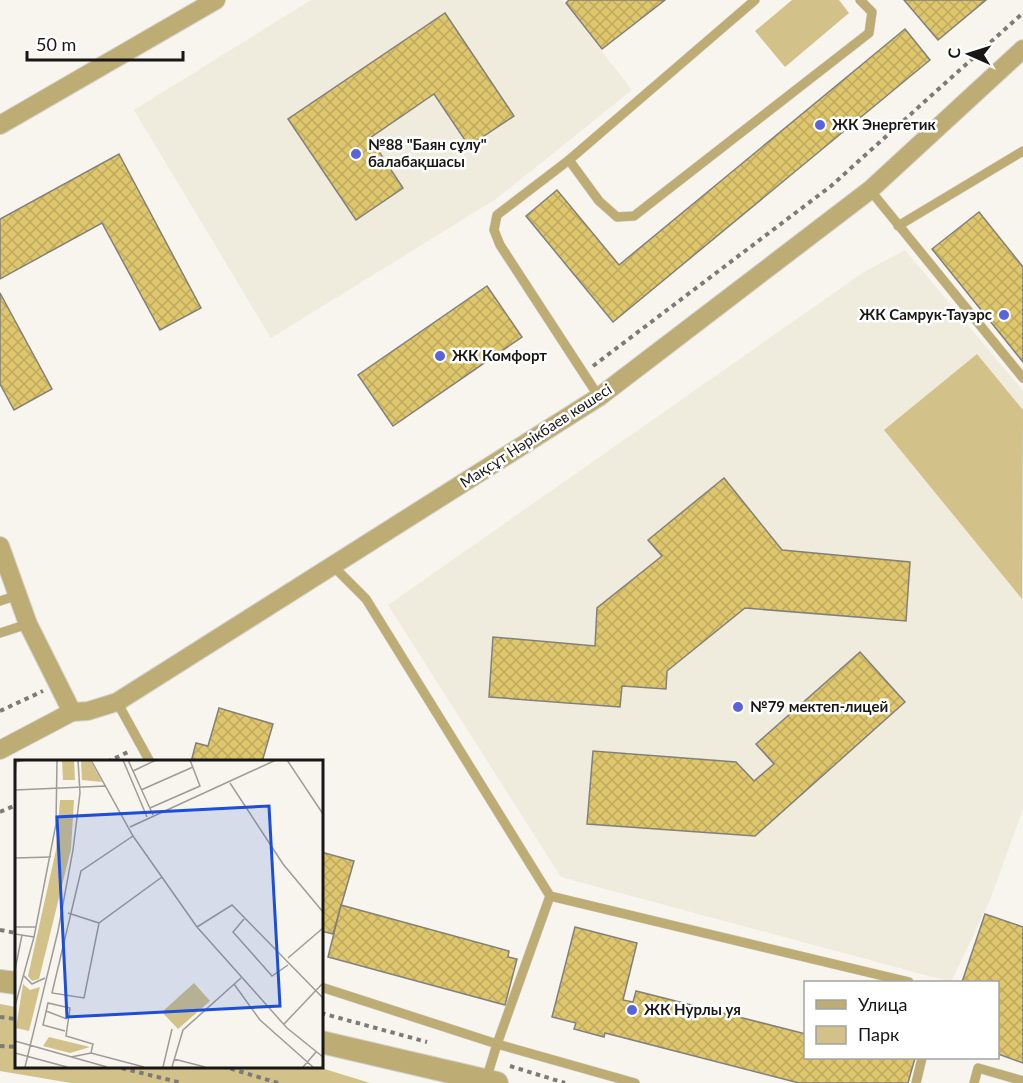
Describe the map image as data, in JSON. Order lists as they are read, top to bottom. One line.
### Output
{"streets":{"street":["Мақсұт Нәрікбаев көшесі"]},"places":["ЖК Энергетик","№88 \"Баян сұлу\" балабақшасы","ЖК Самрук-Тауэрс","ЖК Комфорт","№79 мектеп-лицей","ЖК Нурлы уя"],"legend":["Улица","Парк"],"scale_bar":"50 m","north":"left"}
